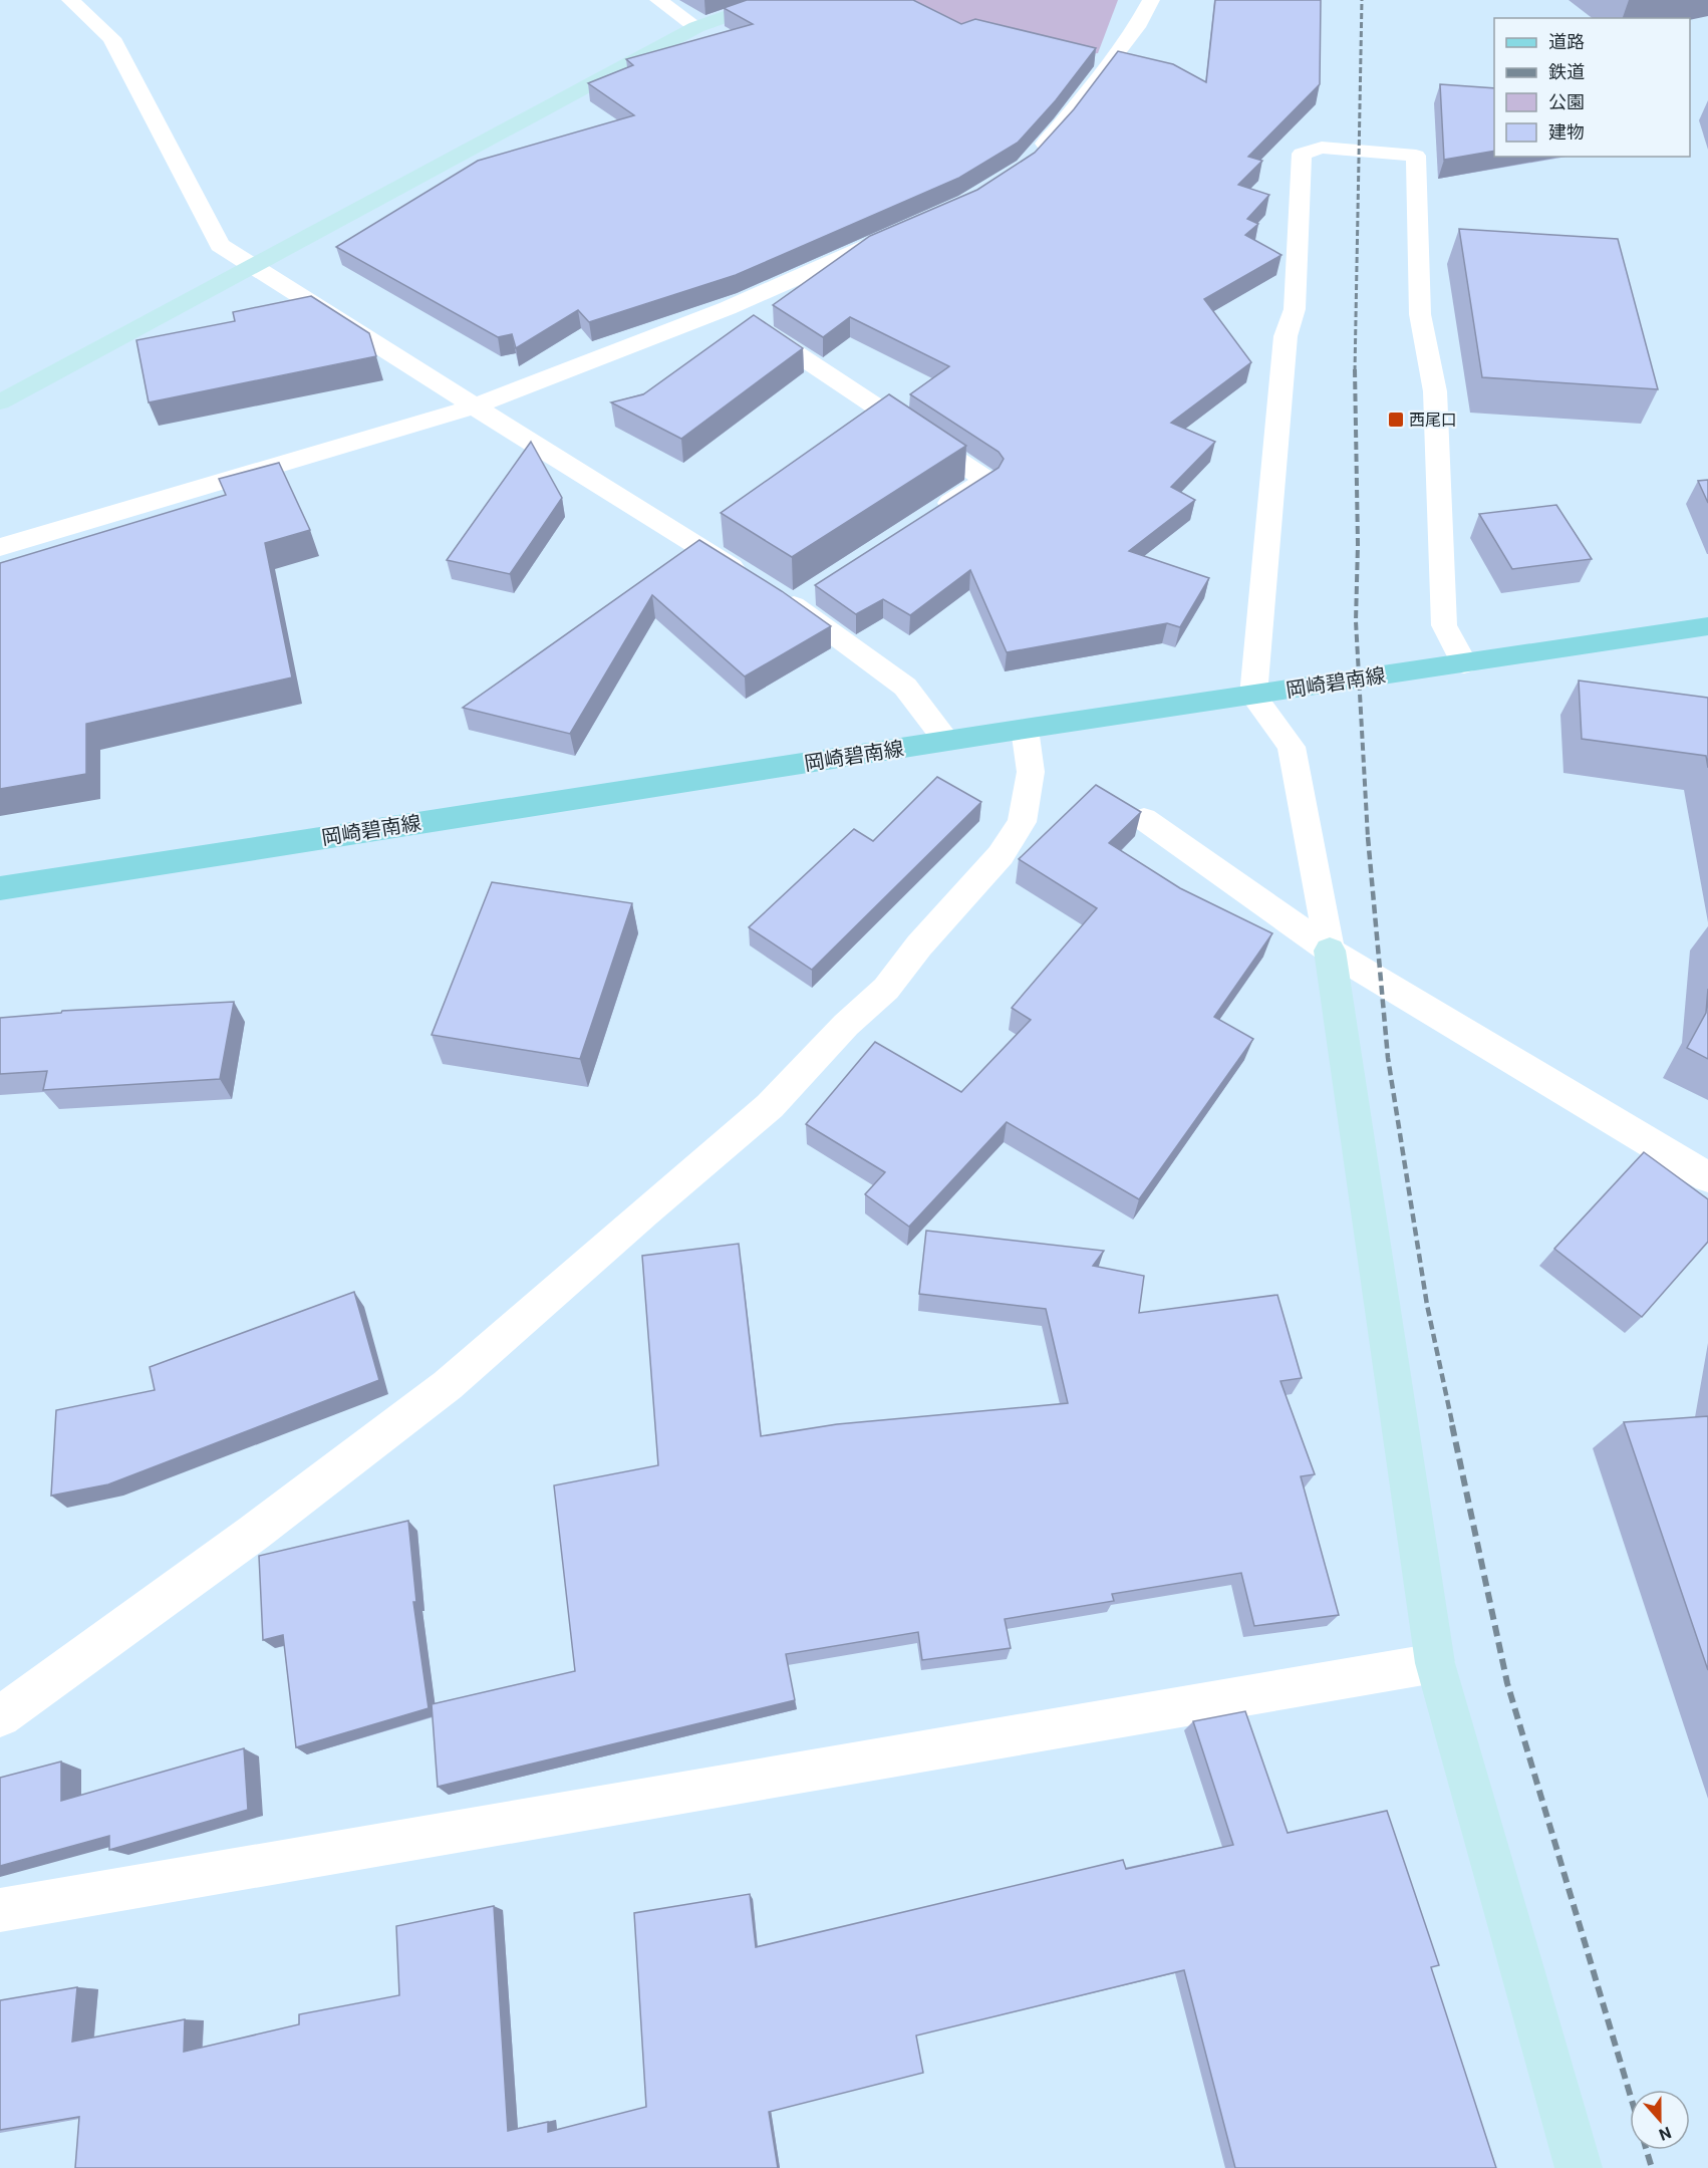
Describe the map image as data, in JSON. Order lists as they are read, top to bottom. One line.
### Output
{"streets":{"main road":["岡崎碧南線"]},"places":{"transit":["西尾口"]},"legend":["道路","鉄道","公園","建物"],"north":"bottom"}
